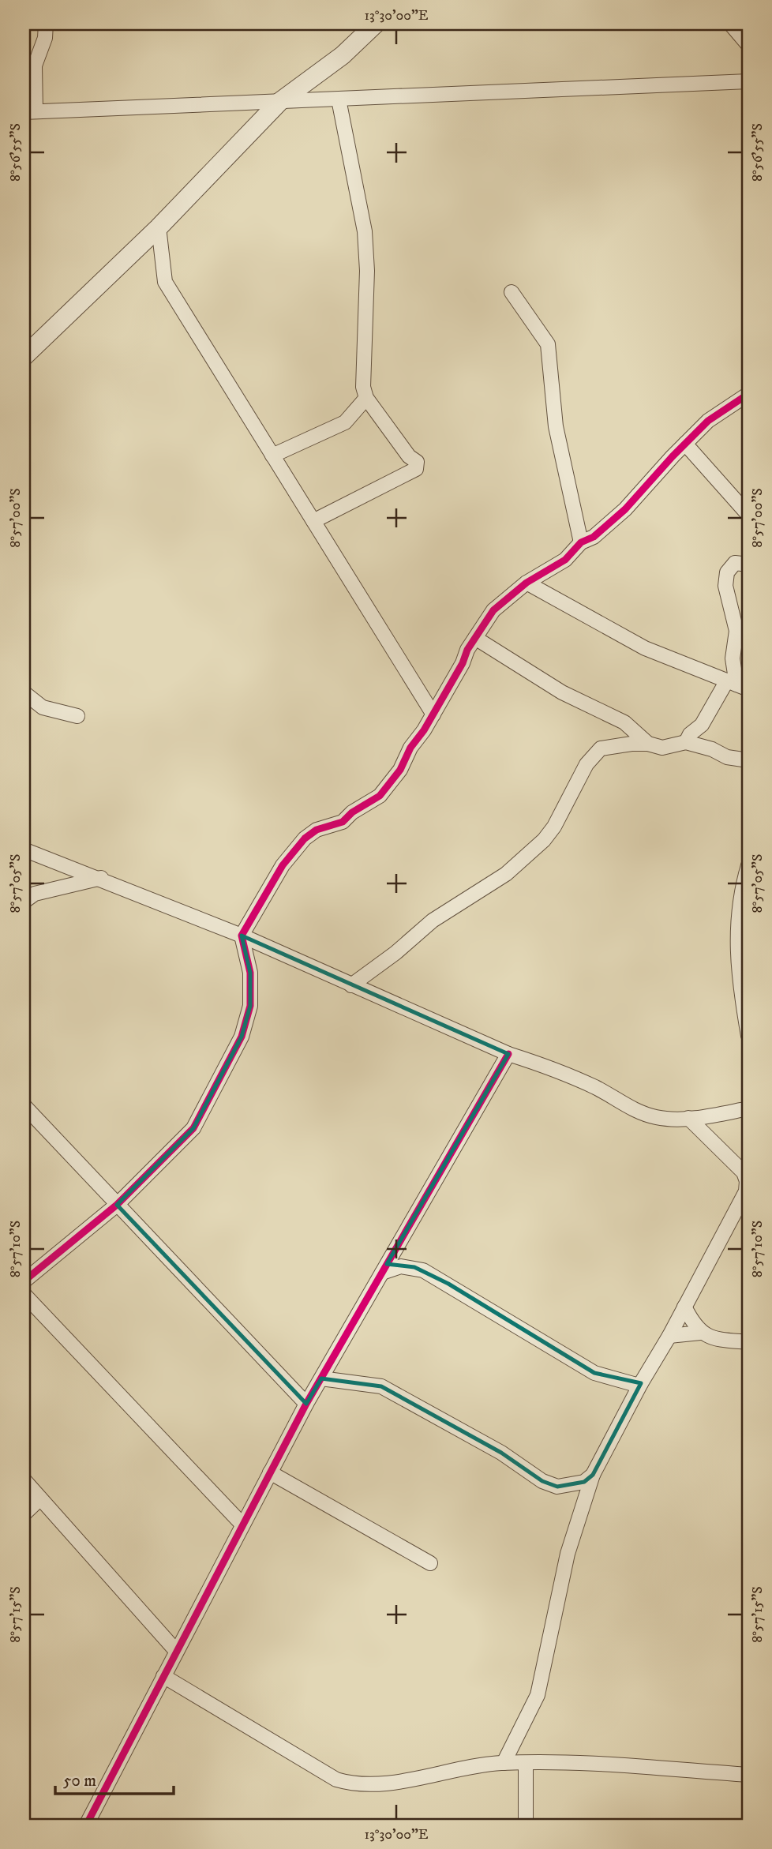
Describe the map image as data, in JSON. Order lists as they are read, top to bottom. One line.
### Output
{"scale_bar":"50 m","coordinates":["13°30'00\"E","8°56'55\"S","8°57'00\"S","8°57'05\"S","8°57'10\"S","8°57'15\"S"]}
